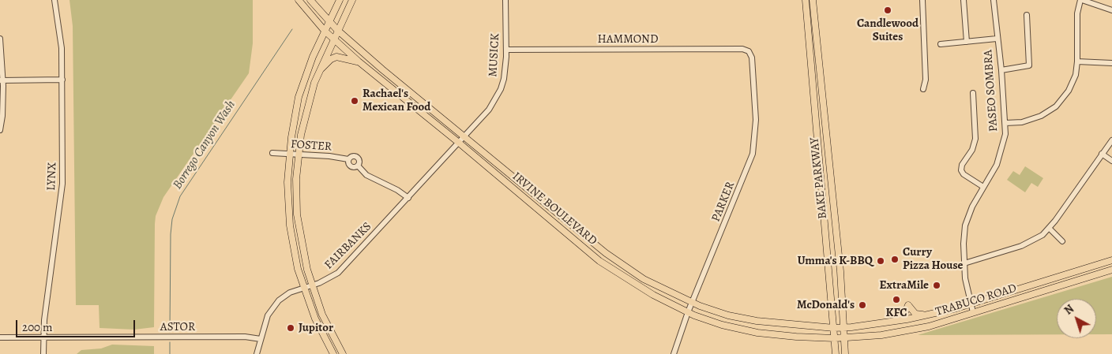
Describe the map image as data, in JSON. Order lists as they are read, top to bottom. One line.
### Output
{"streets":{"main road":["BAKE PARKWAY","IRVINE BOULEVARD","TRABUCO ROAD"],"street":["HAMMOND","MUSICK","PASEO SOMBRA","FOSTER","LYNX","PARKER","FAIRBANKS","ASTOR"]},"crossings":[["HAMMOND","MUSICK"],["HAMMOND","PARKER"],["MUSICK","IRVINE BOULEVARD"],["MUSICK","FAIRBANKS"],["PASEO SOMBRA","TRABUCO ROAD"],["LYNX","ASTOR"],["BAKE PARKWAY","IRVINE BOULEVARD"],["BAKE PARKWAY","TRABUCO ROAD"],["PARKER","IRVINE BOULEVARD"],["IRVINE BOULEVARD","FAIRBANKS"],["IRVINE BOULEVARD","TRABUCO ROAD"],["FAIRBANKS","ASTOR"]],"water":["Borrego Canyon Wash"],"places":["Candlewood Suites","Rachael's Mexican Food","Curry Pizza House","Umma's K-BBQ","ExtraMile","KFC","McDonald's","Jupitor"],"scale_bar":"200 m","north":"top left"}
